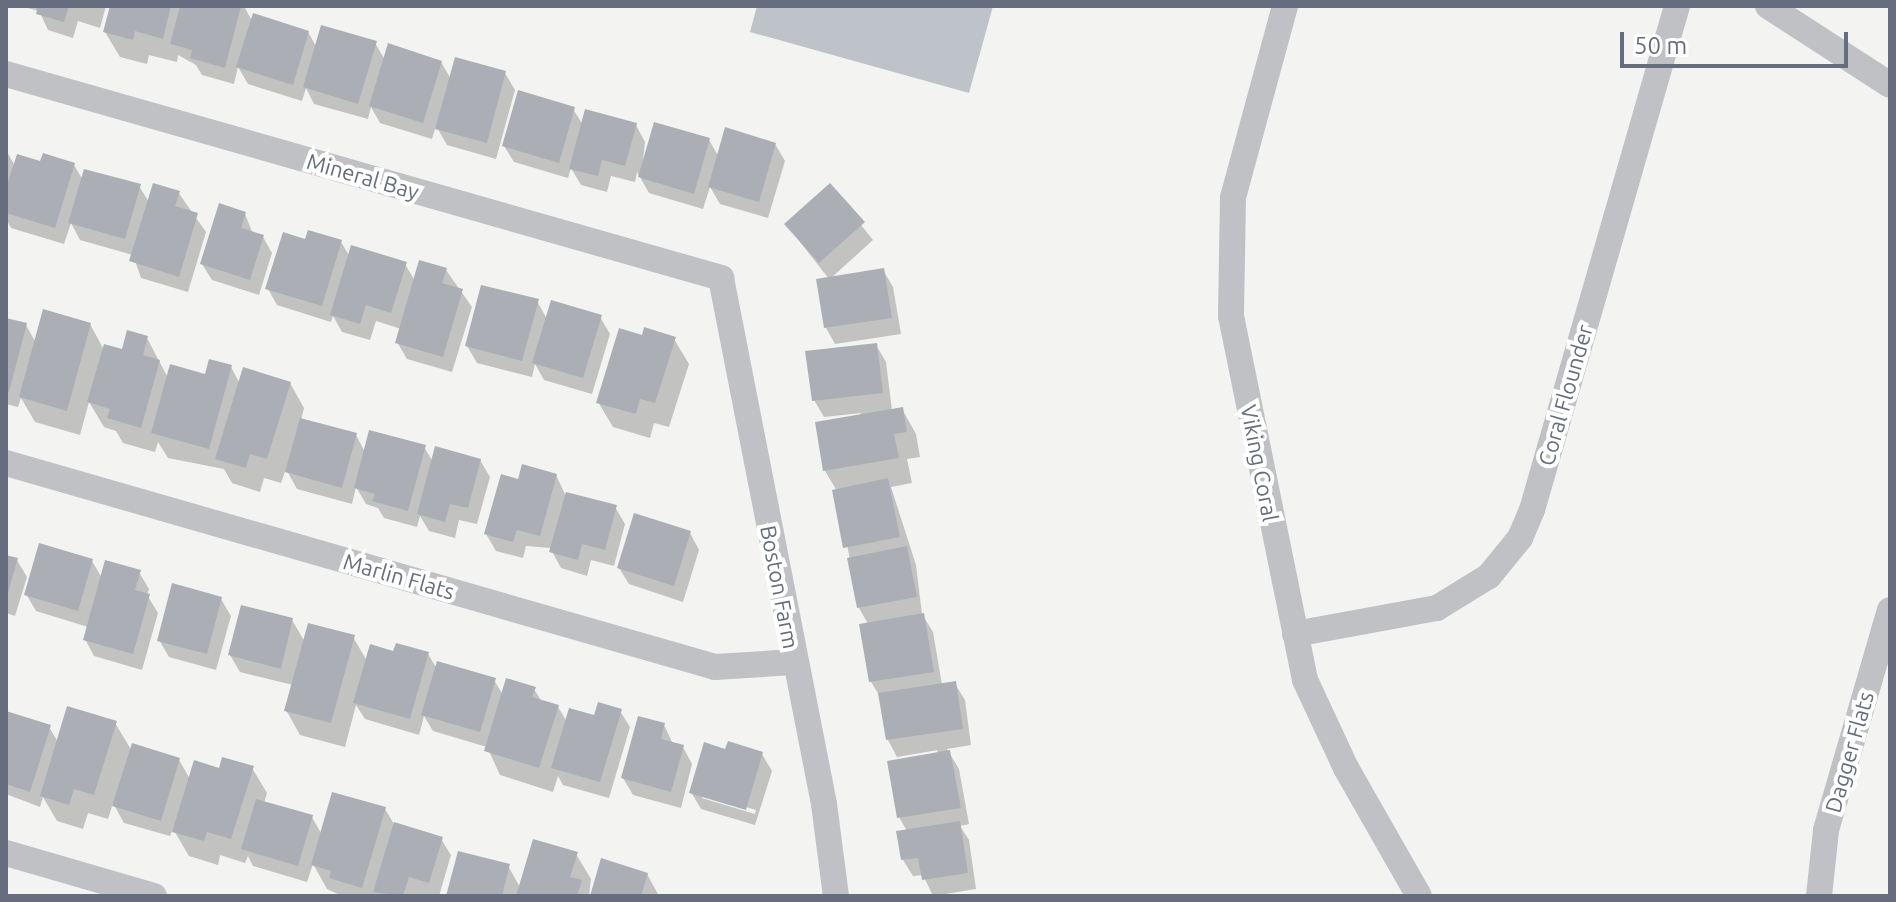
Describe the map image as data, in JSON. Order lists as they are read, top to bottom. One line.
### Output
{"streets":{"street":["Mineral Bay","Coral Flounder","Viking Coral","Marlin Flats","Boston Farm","Dagger Flats"]},"crossings":[["Mineral Bay","Boston Farm"],["Coral Flounder","Viking Coral"],["Marlin Flats","Boston Farm"]],"scale_bar":"50 m"}
